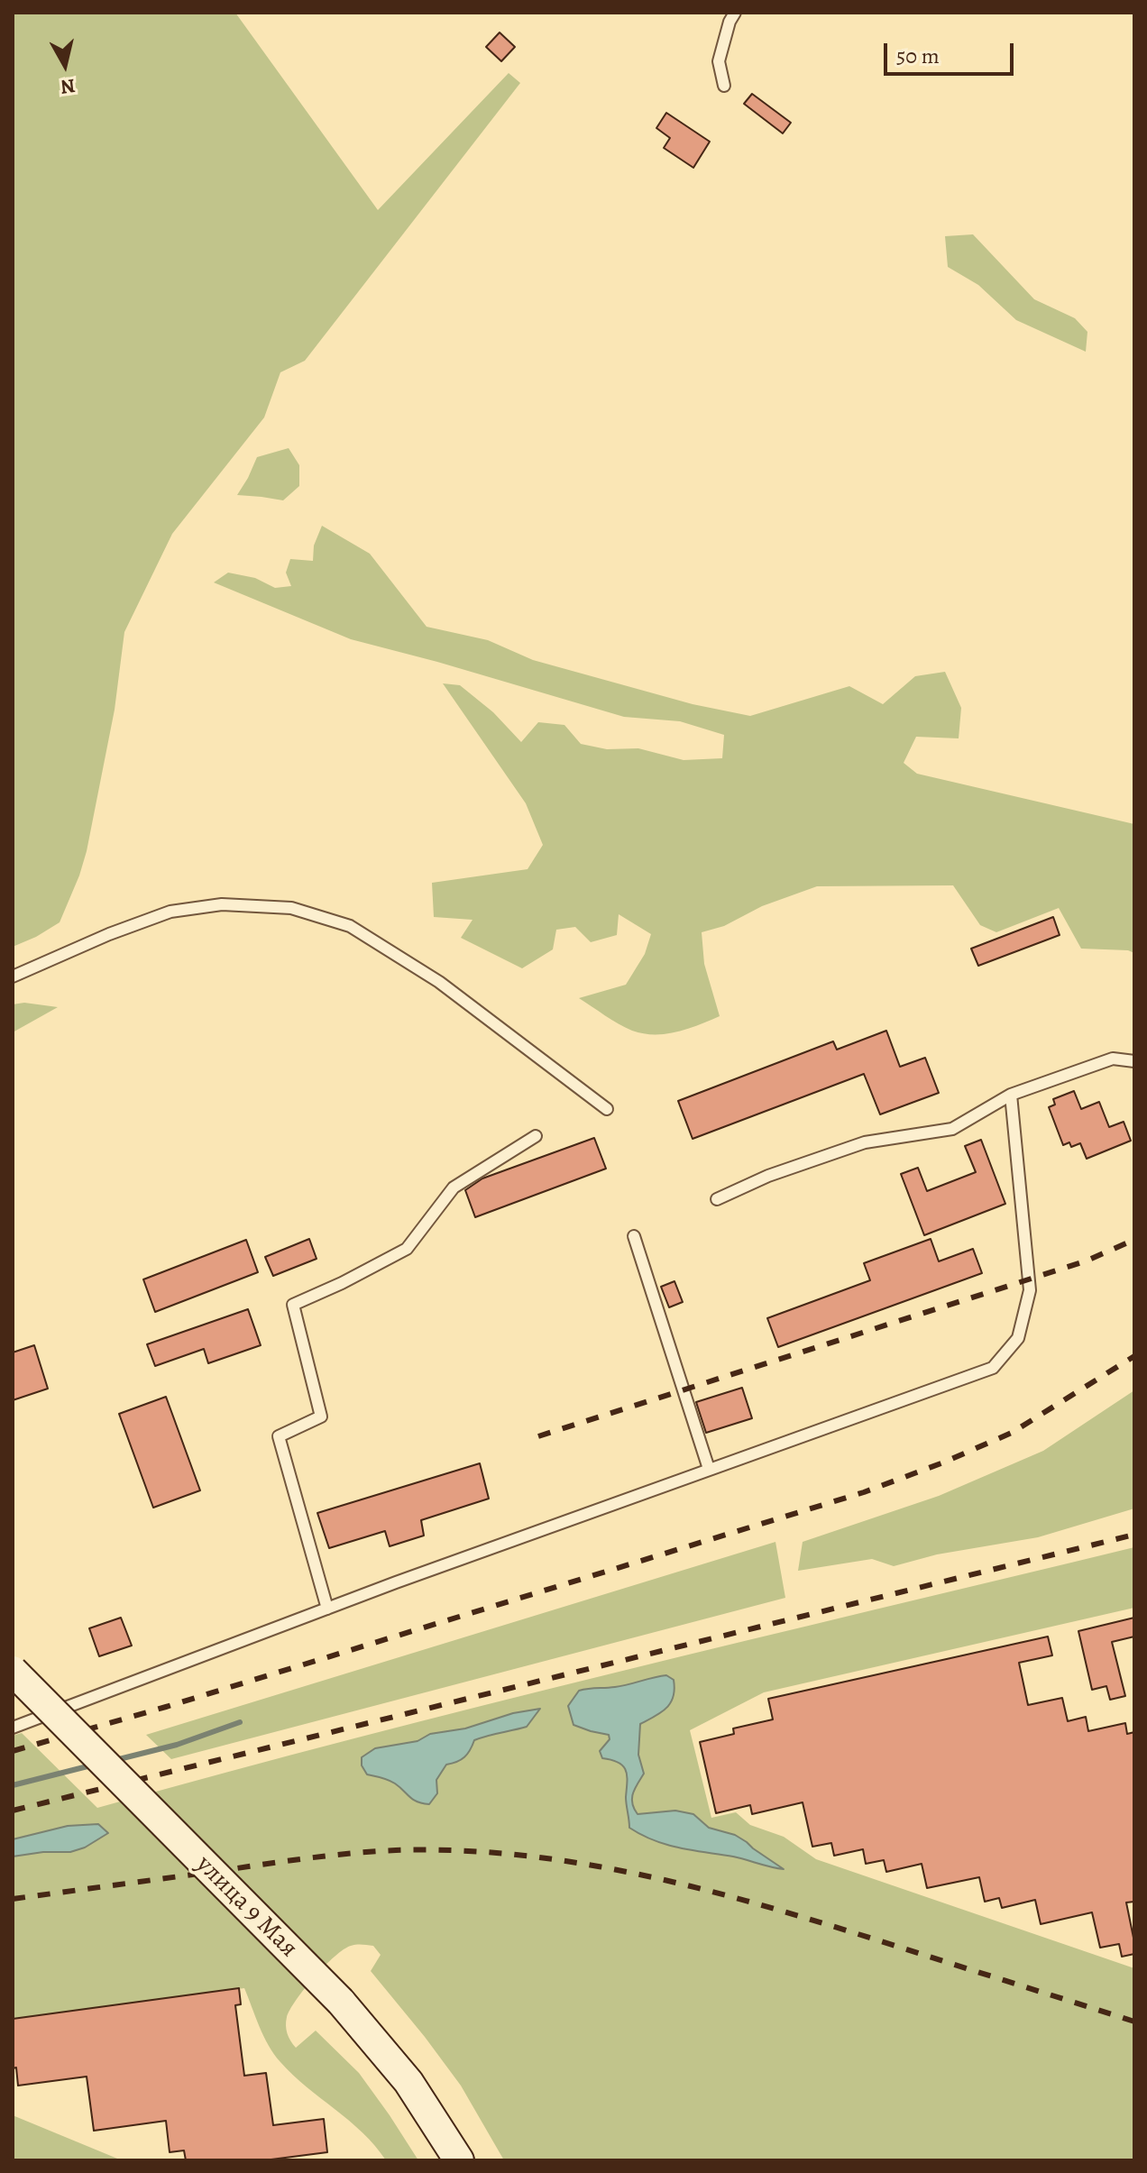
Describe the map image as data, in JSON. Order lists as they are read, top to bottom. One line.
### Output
{"streets":{"main road":["улица 9 Мая"]},"scale_bar":"50 m","north":"bottom"}
